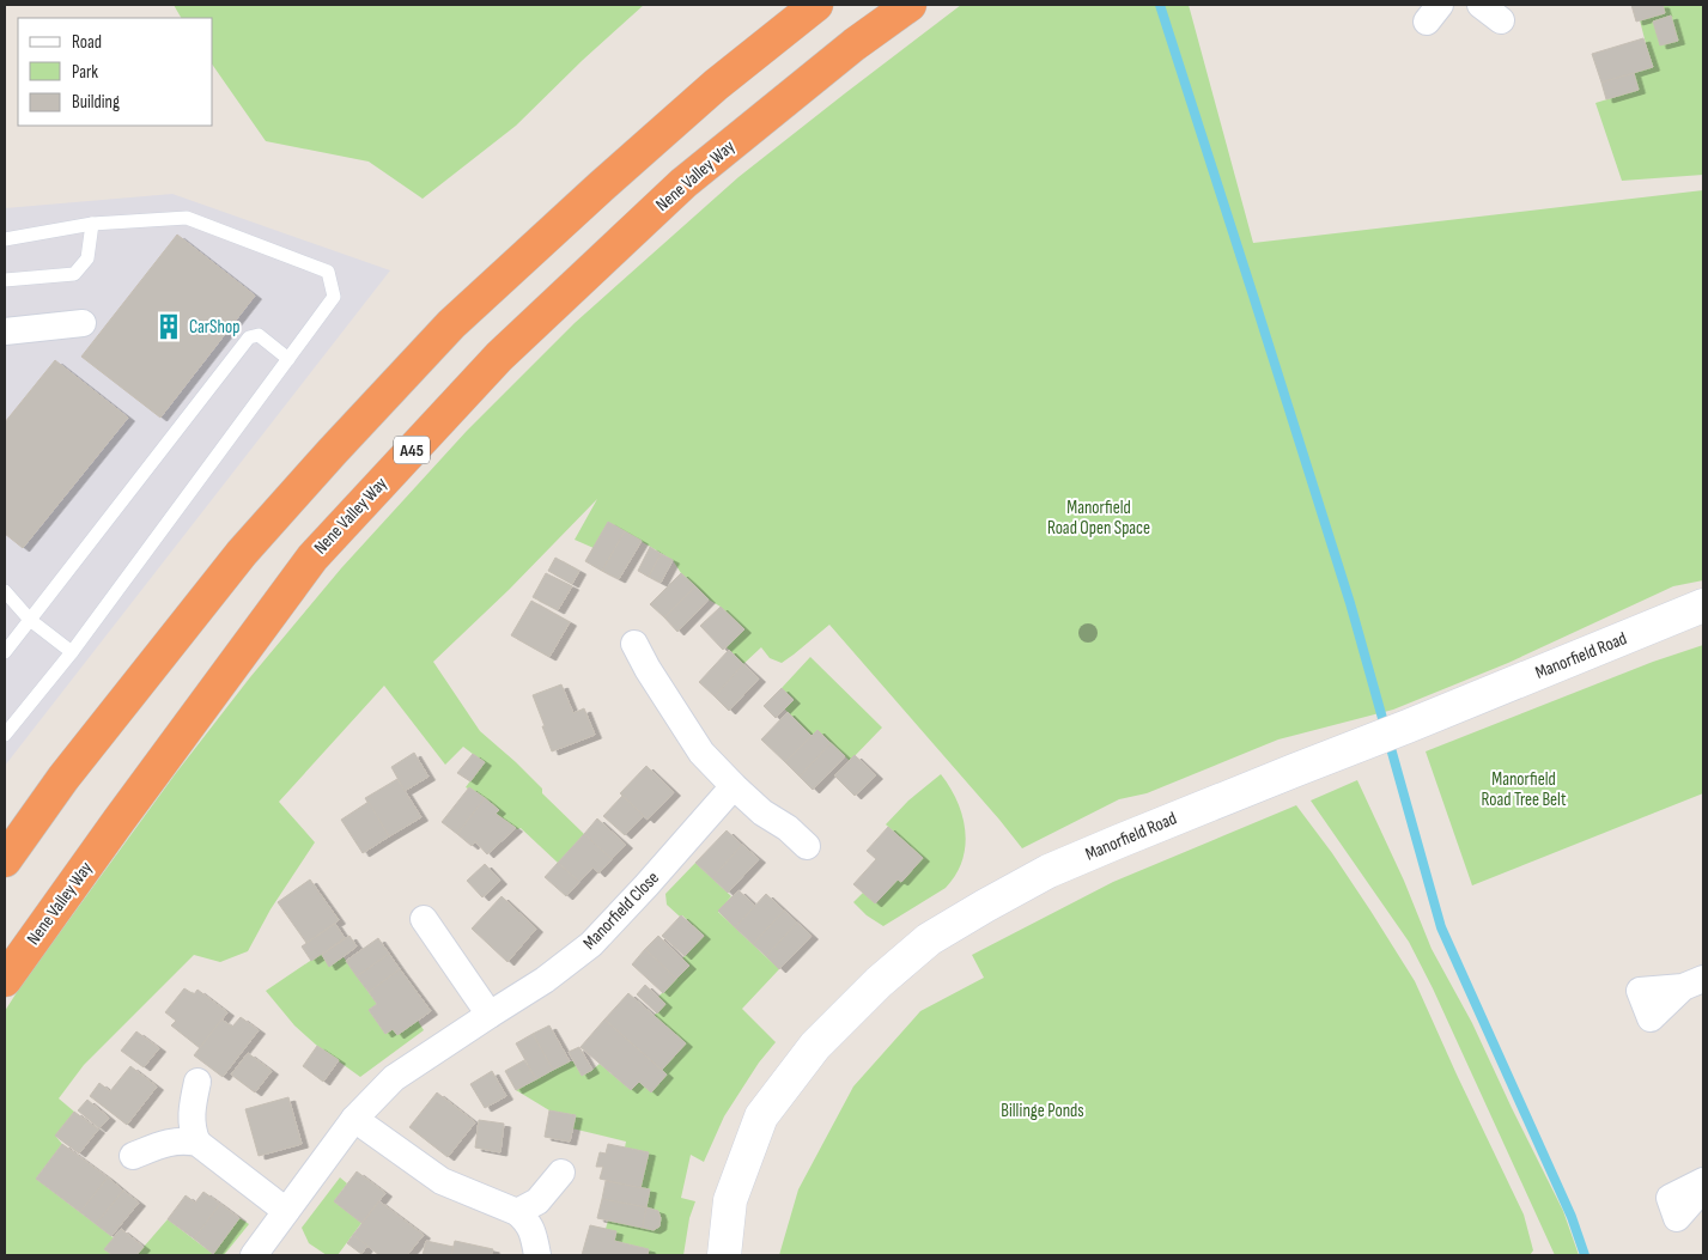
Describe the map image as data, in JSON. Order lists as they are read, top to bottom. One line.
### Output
{"streets":{"highway":["Nene Valley Way","A45"],"street":["Manorfield Road","Manorfield Close"]},"parks":["Manorfield Road Open Space","Manorfield Road Tree Belt","Billinge Ponds"],"places":{"building":["CarShop"]},"legend":["Road","Park","Building"]}
